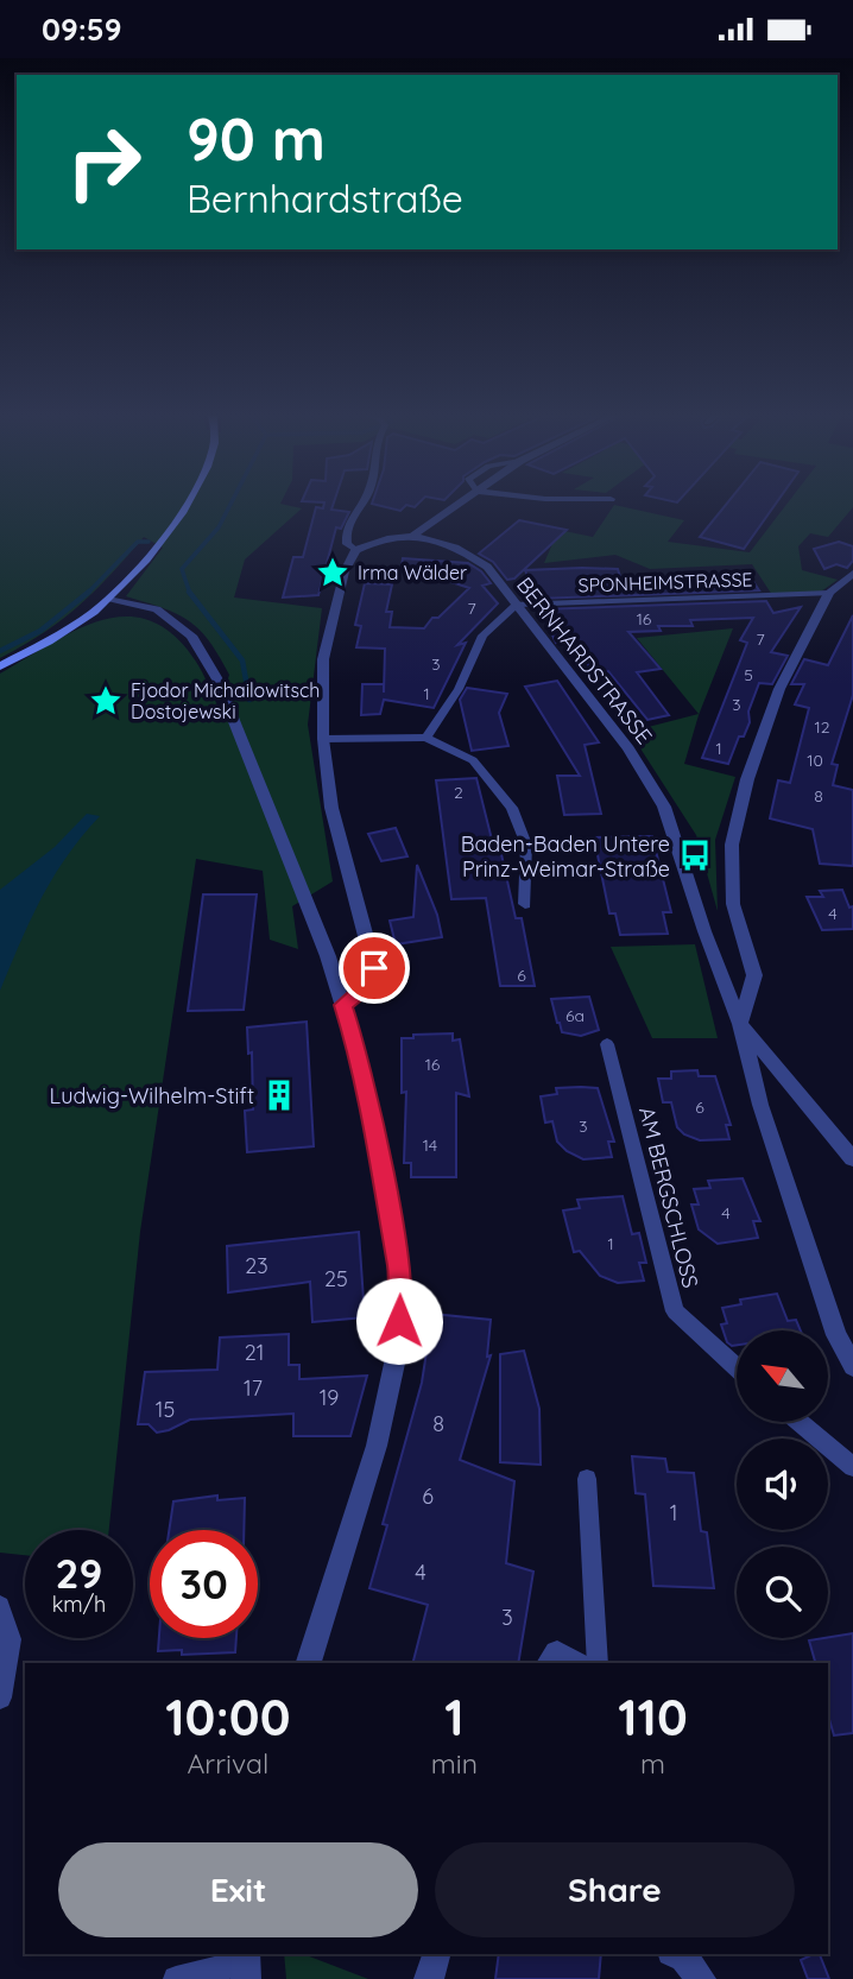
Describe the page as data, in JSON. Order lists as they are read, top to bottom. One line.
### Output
{"streets":{"street":["BERNHARDSTRASSE"],"lane":["SPONHEIMSTRASSE","AM BERGSCHLOSS"]},"crossings":[["SPONHEIMSTRASSE","BERNHARDSTRASSE"]],"places":{"place":["Irma Wälder","Fjodor Michailowitsch Dostojewski"],"bus stop":["Baden-Baden Untere Prinz-Weimar-Straße"],"building":["Ludwig-Wilhelm-Stift"]},"house_numbers":["7","16","7","3","5","1","3","12","1","10","2","8","4","6","6a","16","6","3","14","4","1","23","25","21","17","19","15","8","6","1","4","3"],"north":"top left","page":{"status":"09:59","turn":["90 m","Bernhardstraße"],"speed":"29 km/h","limit":"30","eta":["10:00","Arrival","1","min","110","m"],"buttons":["Exit","Share"]}}
